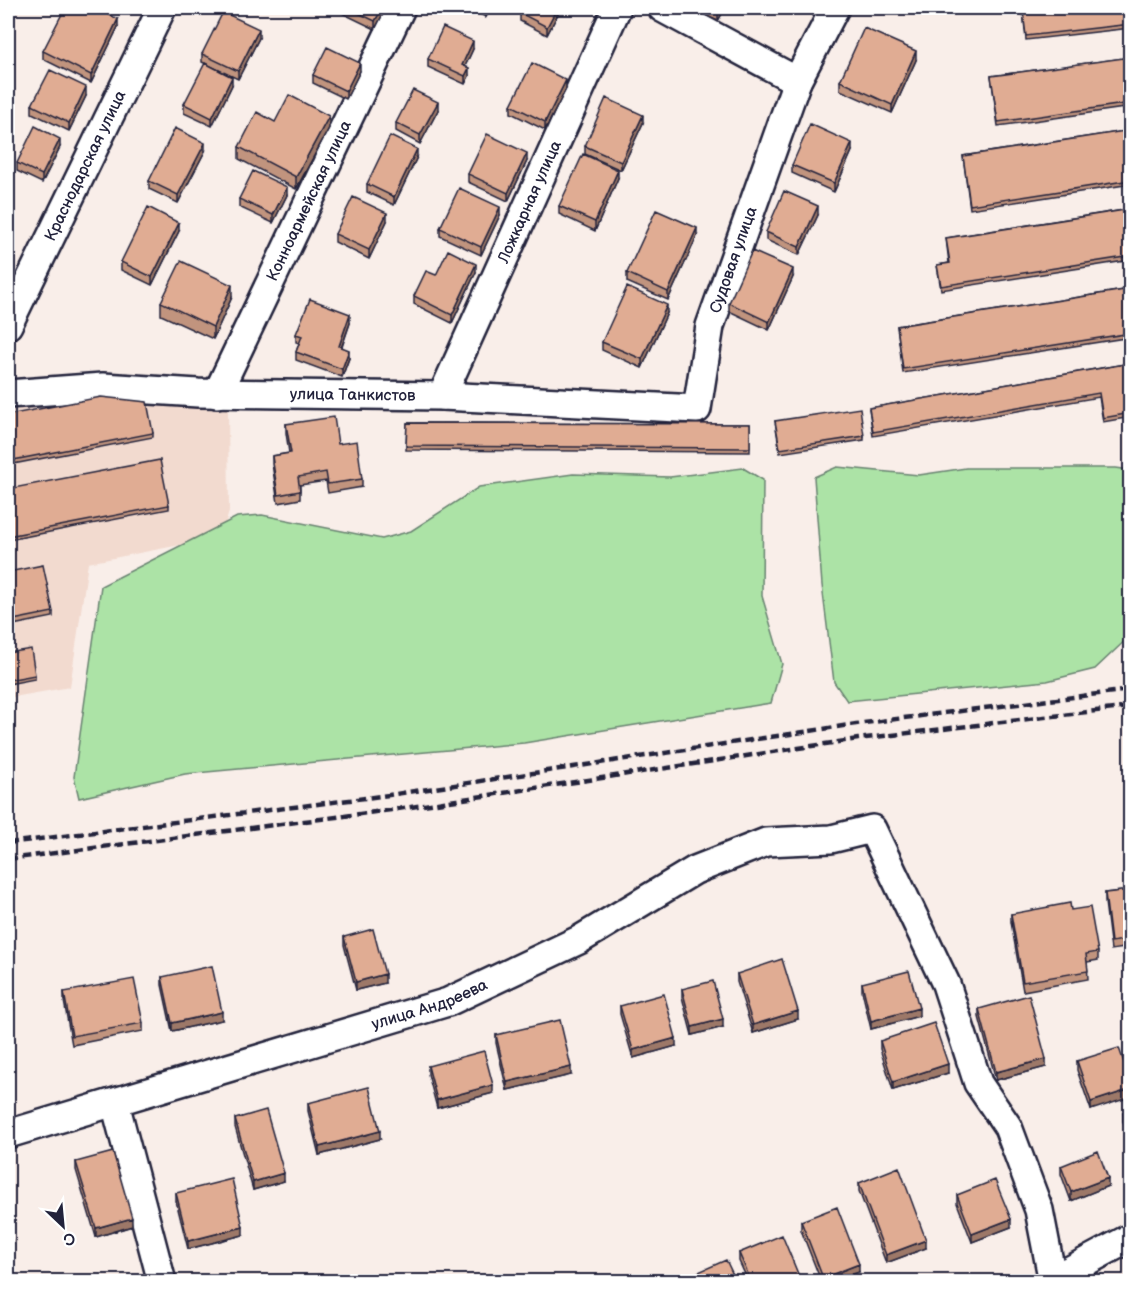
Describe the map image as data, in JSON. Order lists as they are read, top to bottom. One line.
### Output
{"streets":{"street":["Краснодарская улица","Конноармейская улица","Ложкарная улица","Судовая улица","улица Танкистов","улица Андреева"]},"crossings":[["Конноармейская улица","улица Танкистов"],["Ложкарная улица","улица Танкистов"],["Судовая улица","улица Танкистов"]],"north":"bottom right"}
